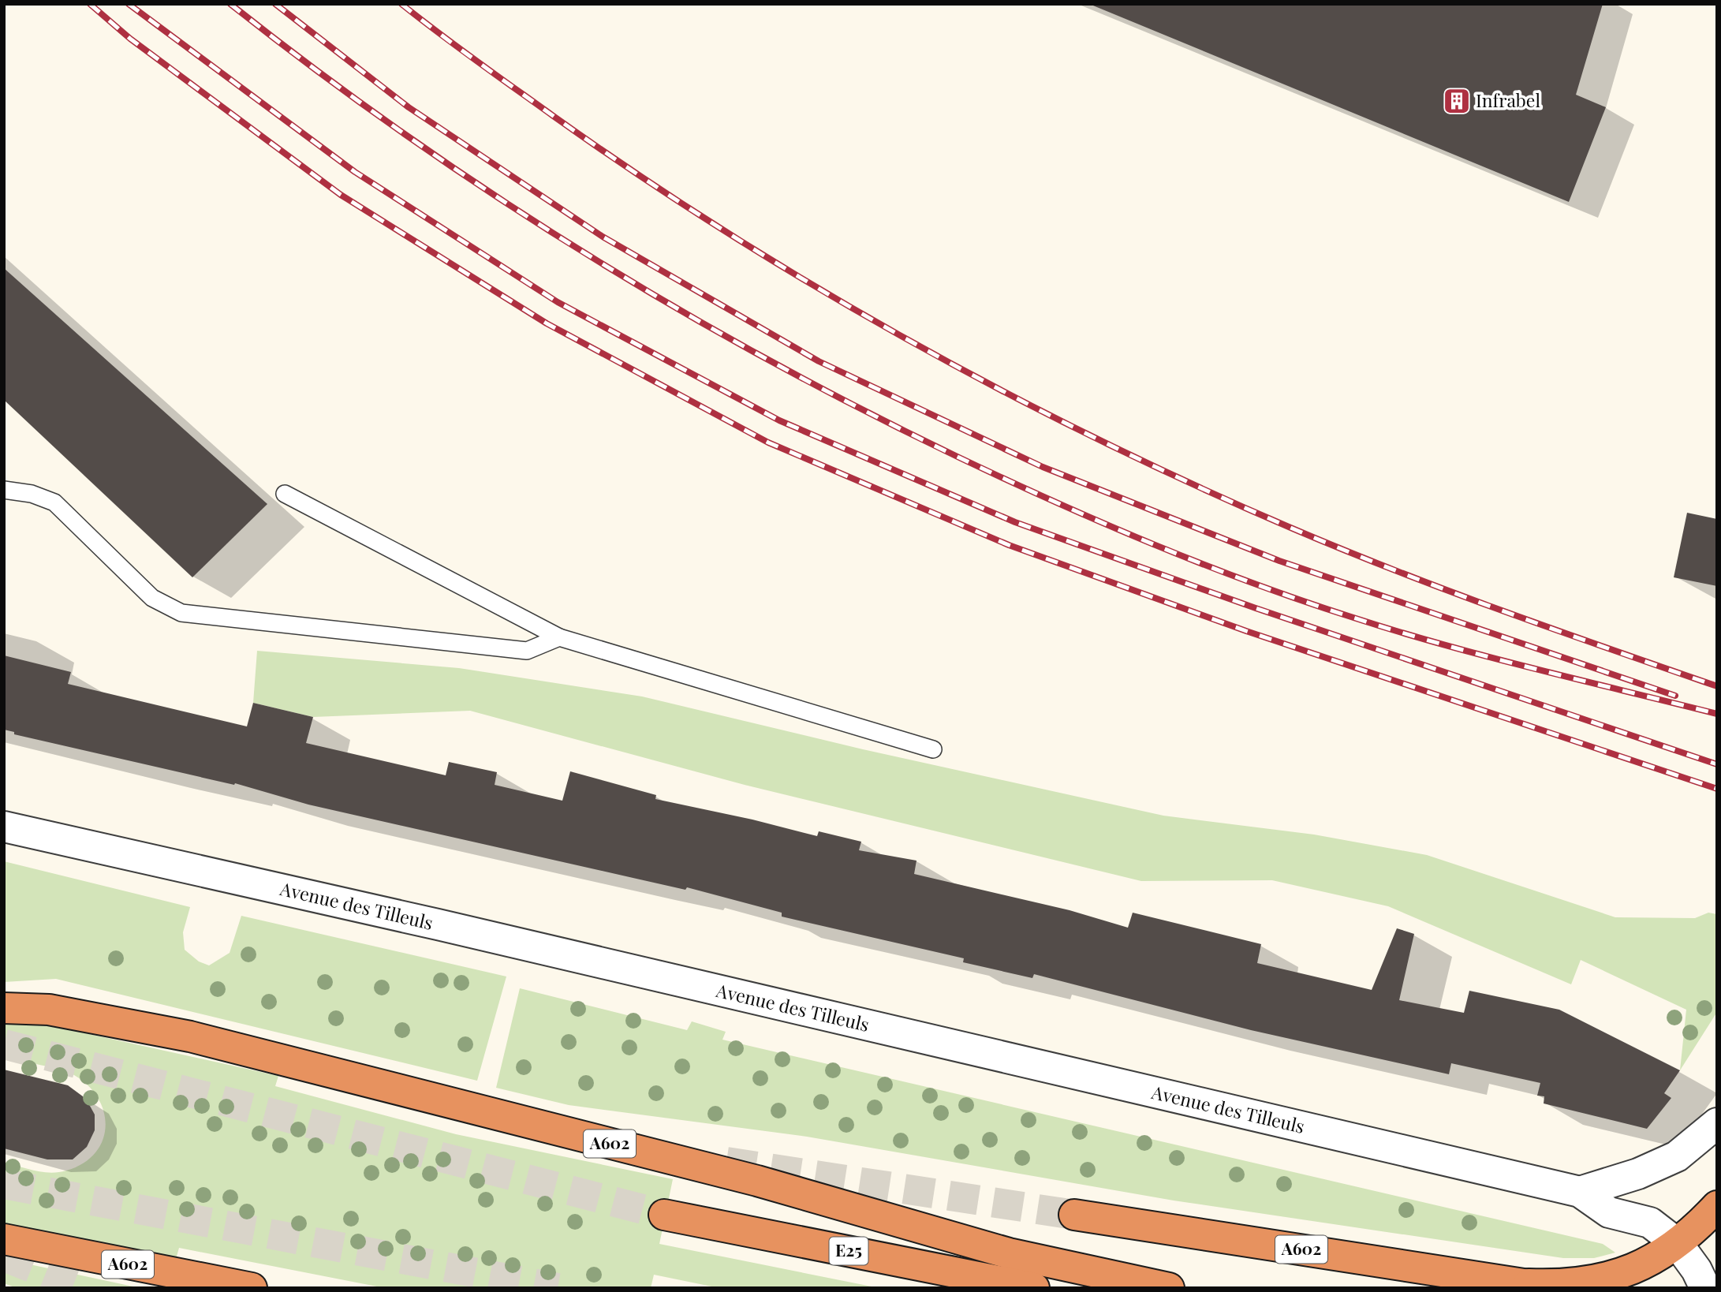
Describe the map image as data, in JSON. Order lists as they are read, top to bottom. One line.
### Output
{"streets":{"highway":["A602","E25"],"street":["Avenue des Tilleuls"]},"crossings":[["Avenue des Tilleuls","A602"]],"places":{"building":["Infrabel"]}}
